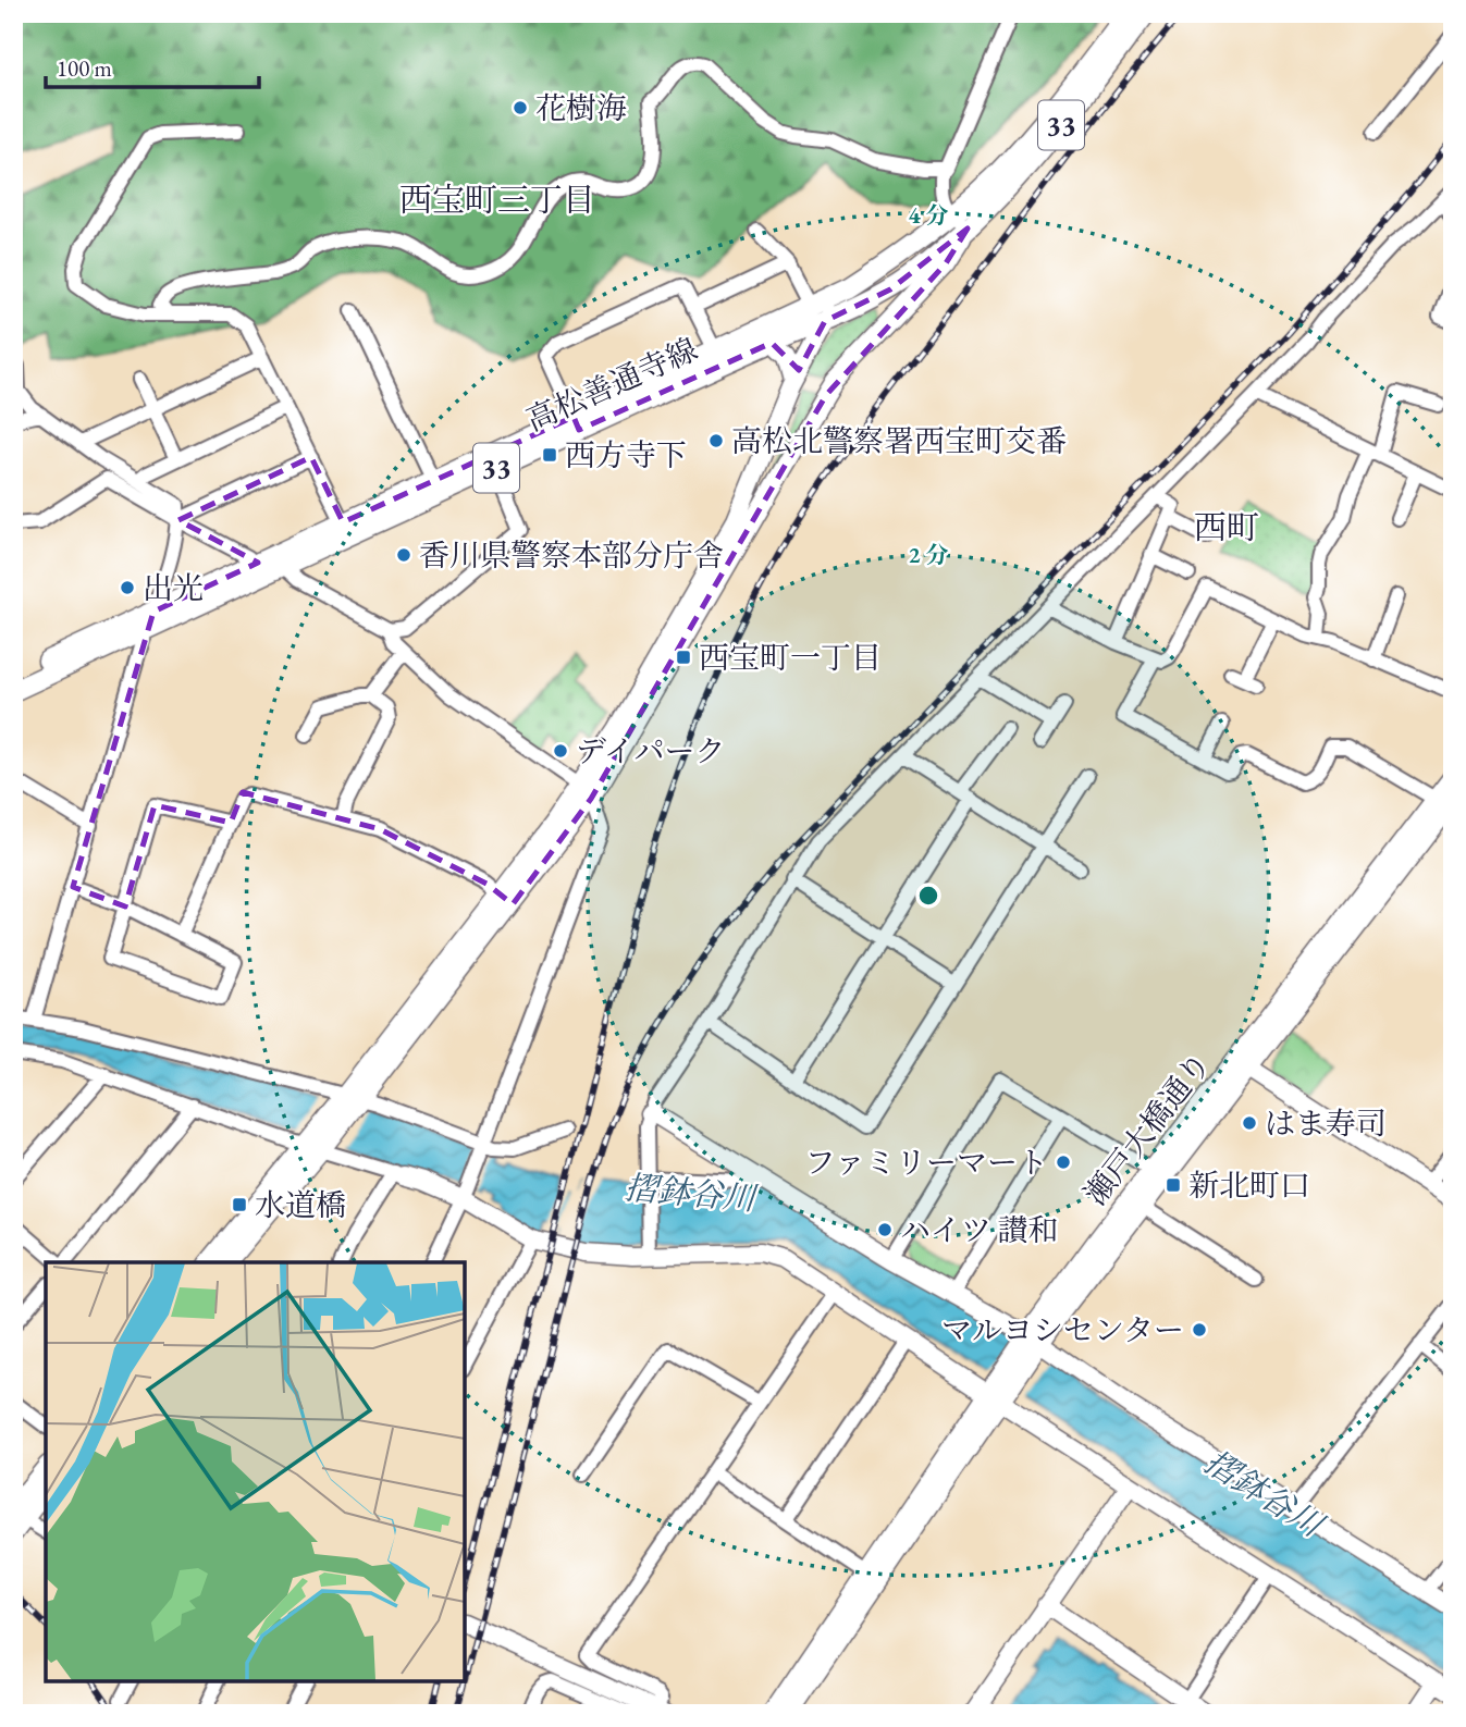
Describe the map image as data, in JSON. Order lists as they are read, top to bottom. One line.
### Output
{"streets":{"main road":["33","高松善通寺線"],"street":["瀬戸大橋通り"]},"districts":["西宝町三丁目","西町"],"water":["摺鉢谷川"],"places":{"other":["花樹海","高松北警察署西宝町交番","香川県警察本部分庁舎","出光","デイパーク","はま寿司","ファミリーマート","ハイツ 讃和","マルヨシセンター"],"transit":["西方寺下","西宝町一丁目","新北町口","水道橋"]},"scale_bar":"100 m","rings":["4 分","2 分"]}
